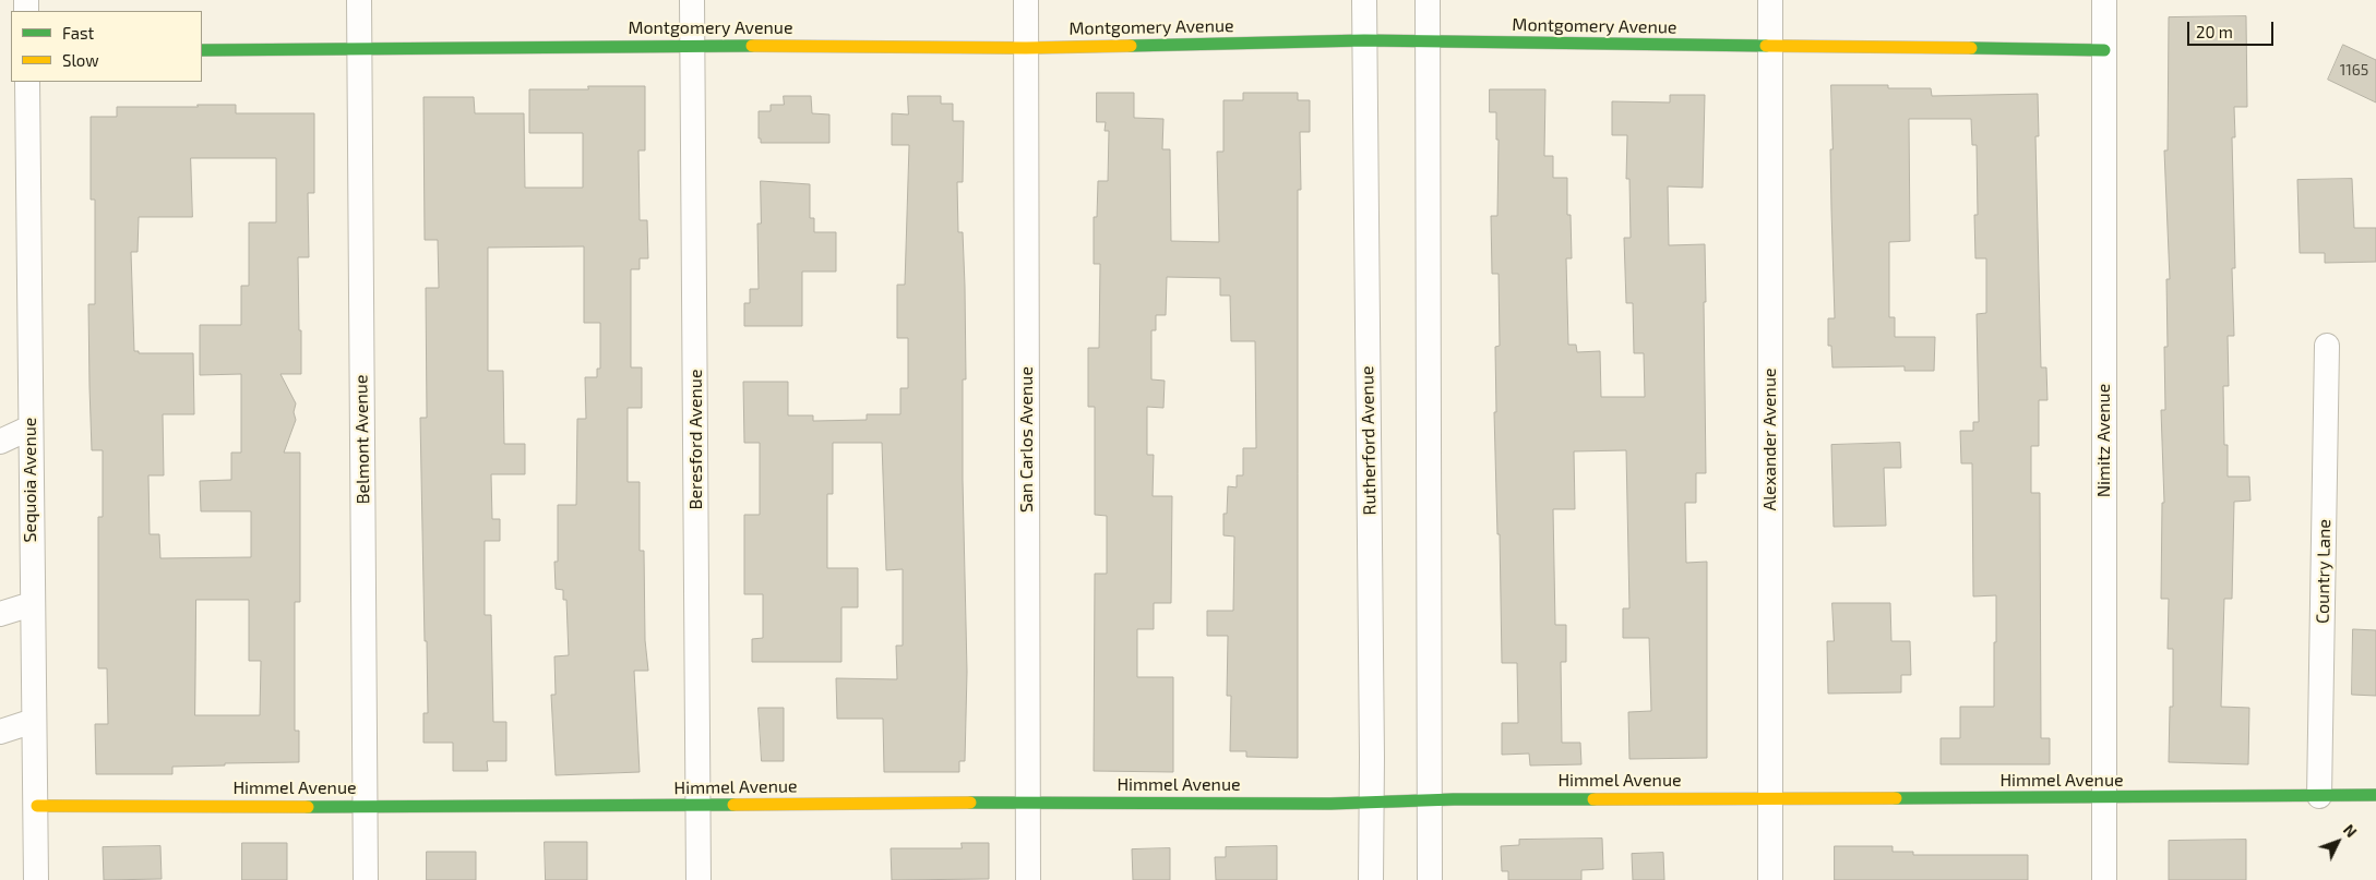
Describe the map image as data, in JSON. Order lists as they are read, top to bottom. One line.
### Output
{"streets":{"street":["Montgomery Avenue","Belmont Avenue","Beresford Avenue","San Carlos Avenue","Alexander Avenue","Rutherford Avenue","Nimitz Avenue","Sequoia Avenue","Country Lane","Himmel Avenue"]},"crossings":[["Montgomery Avenue","Belmont Avenue"],["Montgomery Avenue","Beresford Avenue"],["Montgomery Avenue","San Carlos Avenue"],["Montgomery Avenue","Alexander Avenue"],["Montgomery Avenue","Rutherford Avenue"],["Montgomery Avenue","Nimitz Avenue"],["Belmont Avenue","Himmel Avenue"],["Beresford Avenue","Himmel Avenue"],["San Carlos Avenue","Himmel Avenue"],["Alexander Avenue","Himmel Avenue"],["Rutherford Avenue","Himmel Avenue"],["Nimitz Avenue","Himmel Avenue"],["Sequoia Avenue","Himmel Avenue"],["Country Lane","Himmel Avenue"]],"house_numbers":["1165"],"legend":["Fast","Slow"],"scale_bar":"20 m","north":"top right"}
